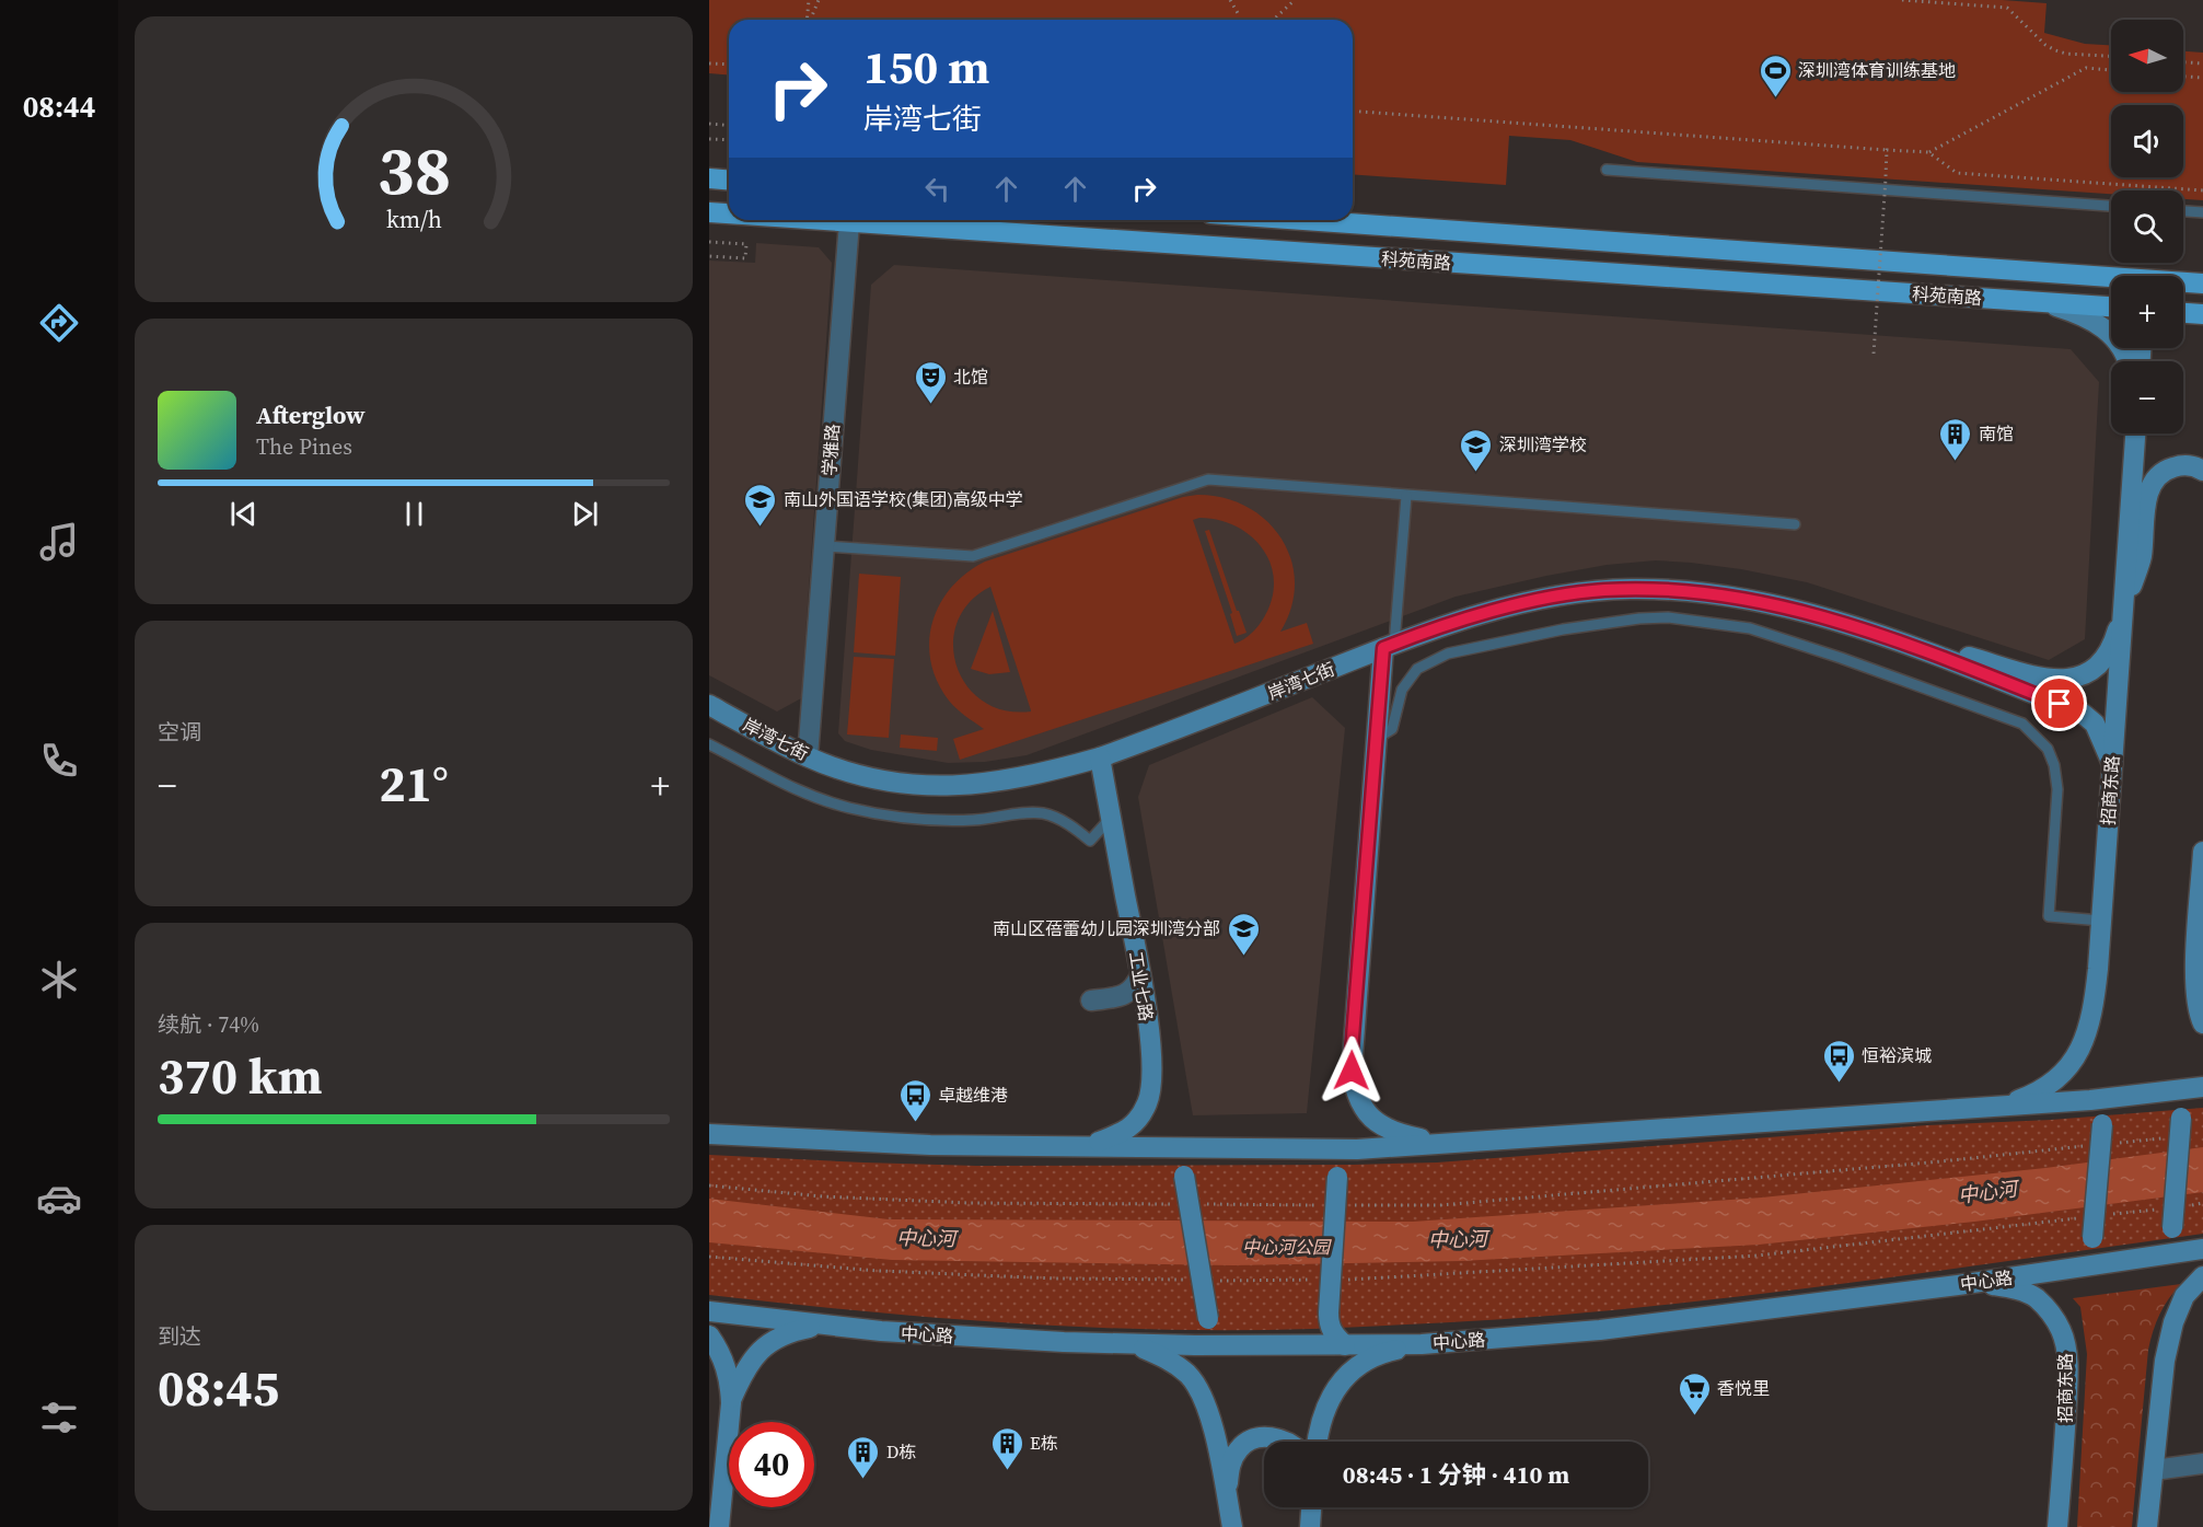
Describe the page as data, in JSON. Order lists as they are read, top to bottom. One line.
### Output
{"streets":{"main road":["科苑南路"],"street":["学雅路","岸湾七街","招商东路","工业七路","中心路"]},"crossings":[["科苑南路","学雅路"],["学雅路","岸湾七街"],["岸湾七街","工业七路"],["招商东路","中心路"]],"water":["中心河"],"parks":["中心河公园"],"places":{"sports":["深圳湾体育训练基地"],"theatre":["北馆"],"building":["南馆","E栋","D栋"],"school or university":["深圳湾学校","南山外国语学校(集团)高级中学","南山区蓓蕾幼儿园深圳湾分部"],"bus stop":["恒裕滨城","卓越维港"],"supermarket":["香悦里"]},"north":"left","page":{"tabs":"08:44","map_buttons":["+","−"],"turn":["150 m","岸湾七街"],"song":["Afterglow","The Pines"],"tile":["空调",["续航 · 74%","370 km"],["到达","08:45"]],"heat":["−","21°","+"],"limit":"40","trip":"08:45 · 1 分钟 · 410 m","gauge":["38","km/h"]}}
